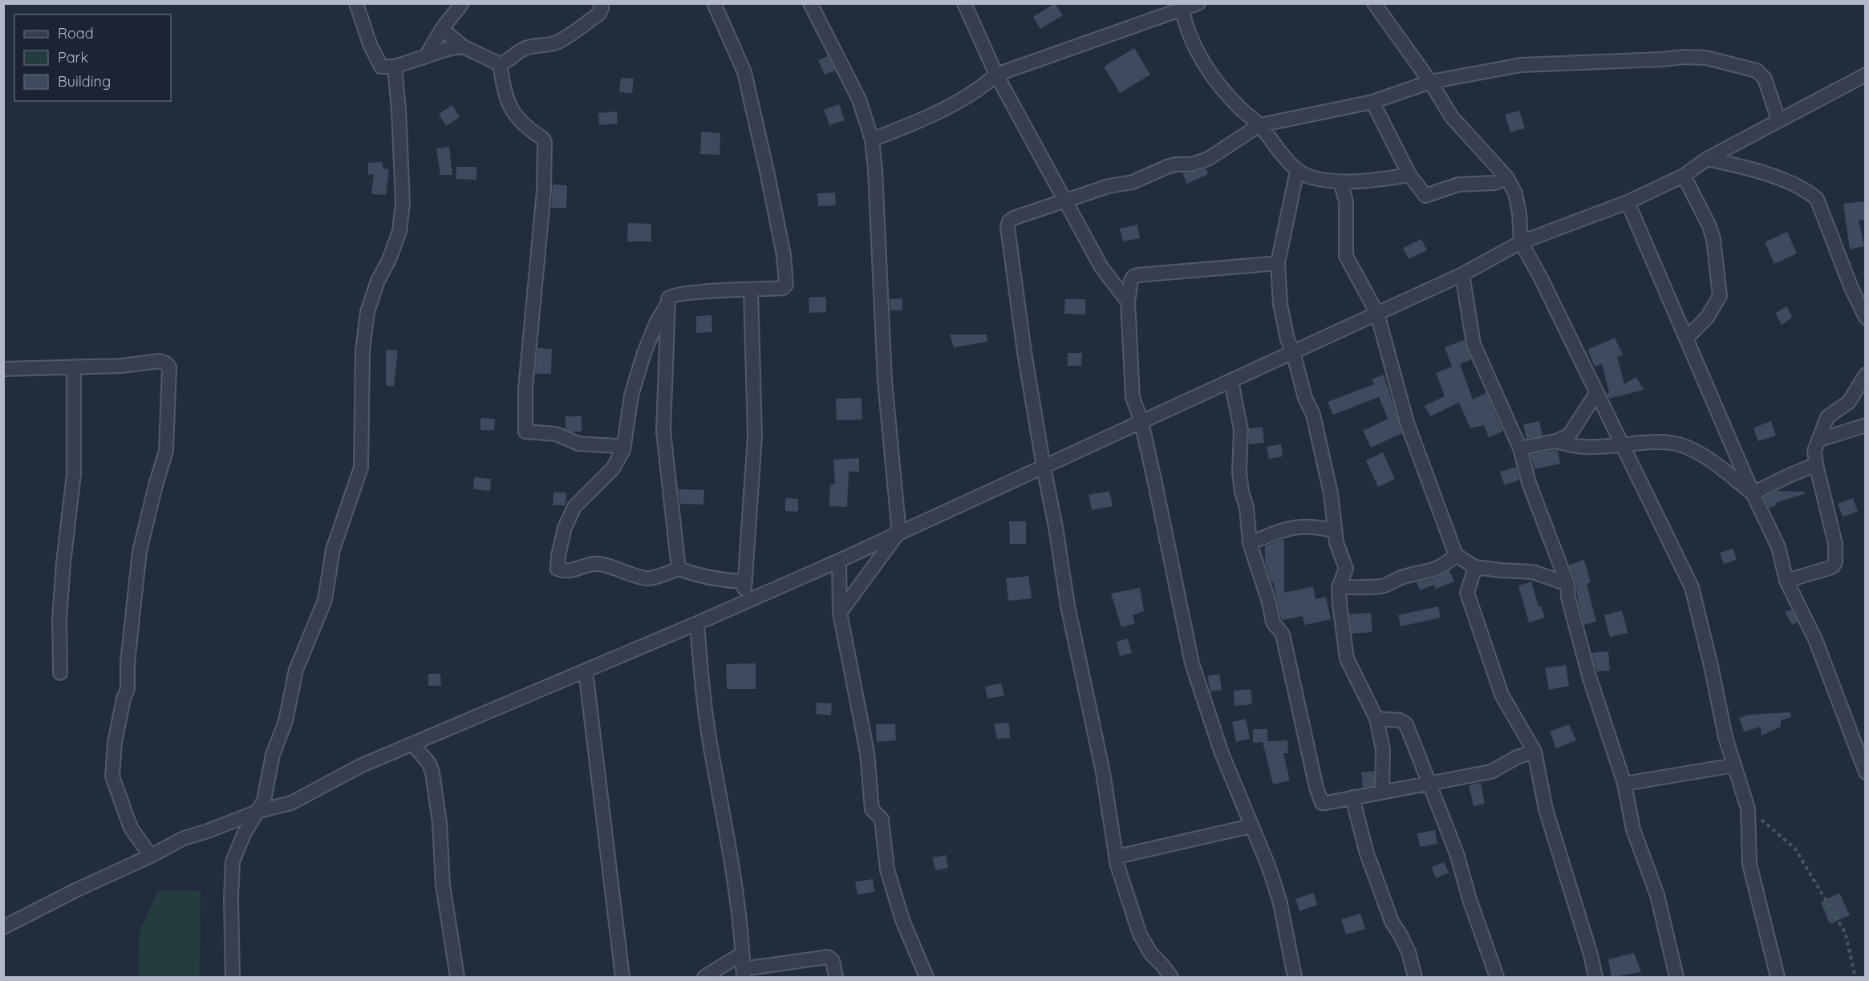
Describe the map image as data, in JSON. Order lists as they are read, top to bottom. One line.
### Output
{"legend":["Road","Park","Building"]}
